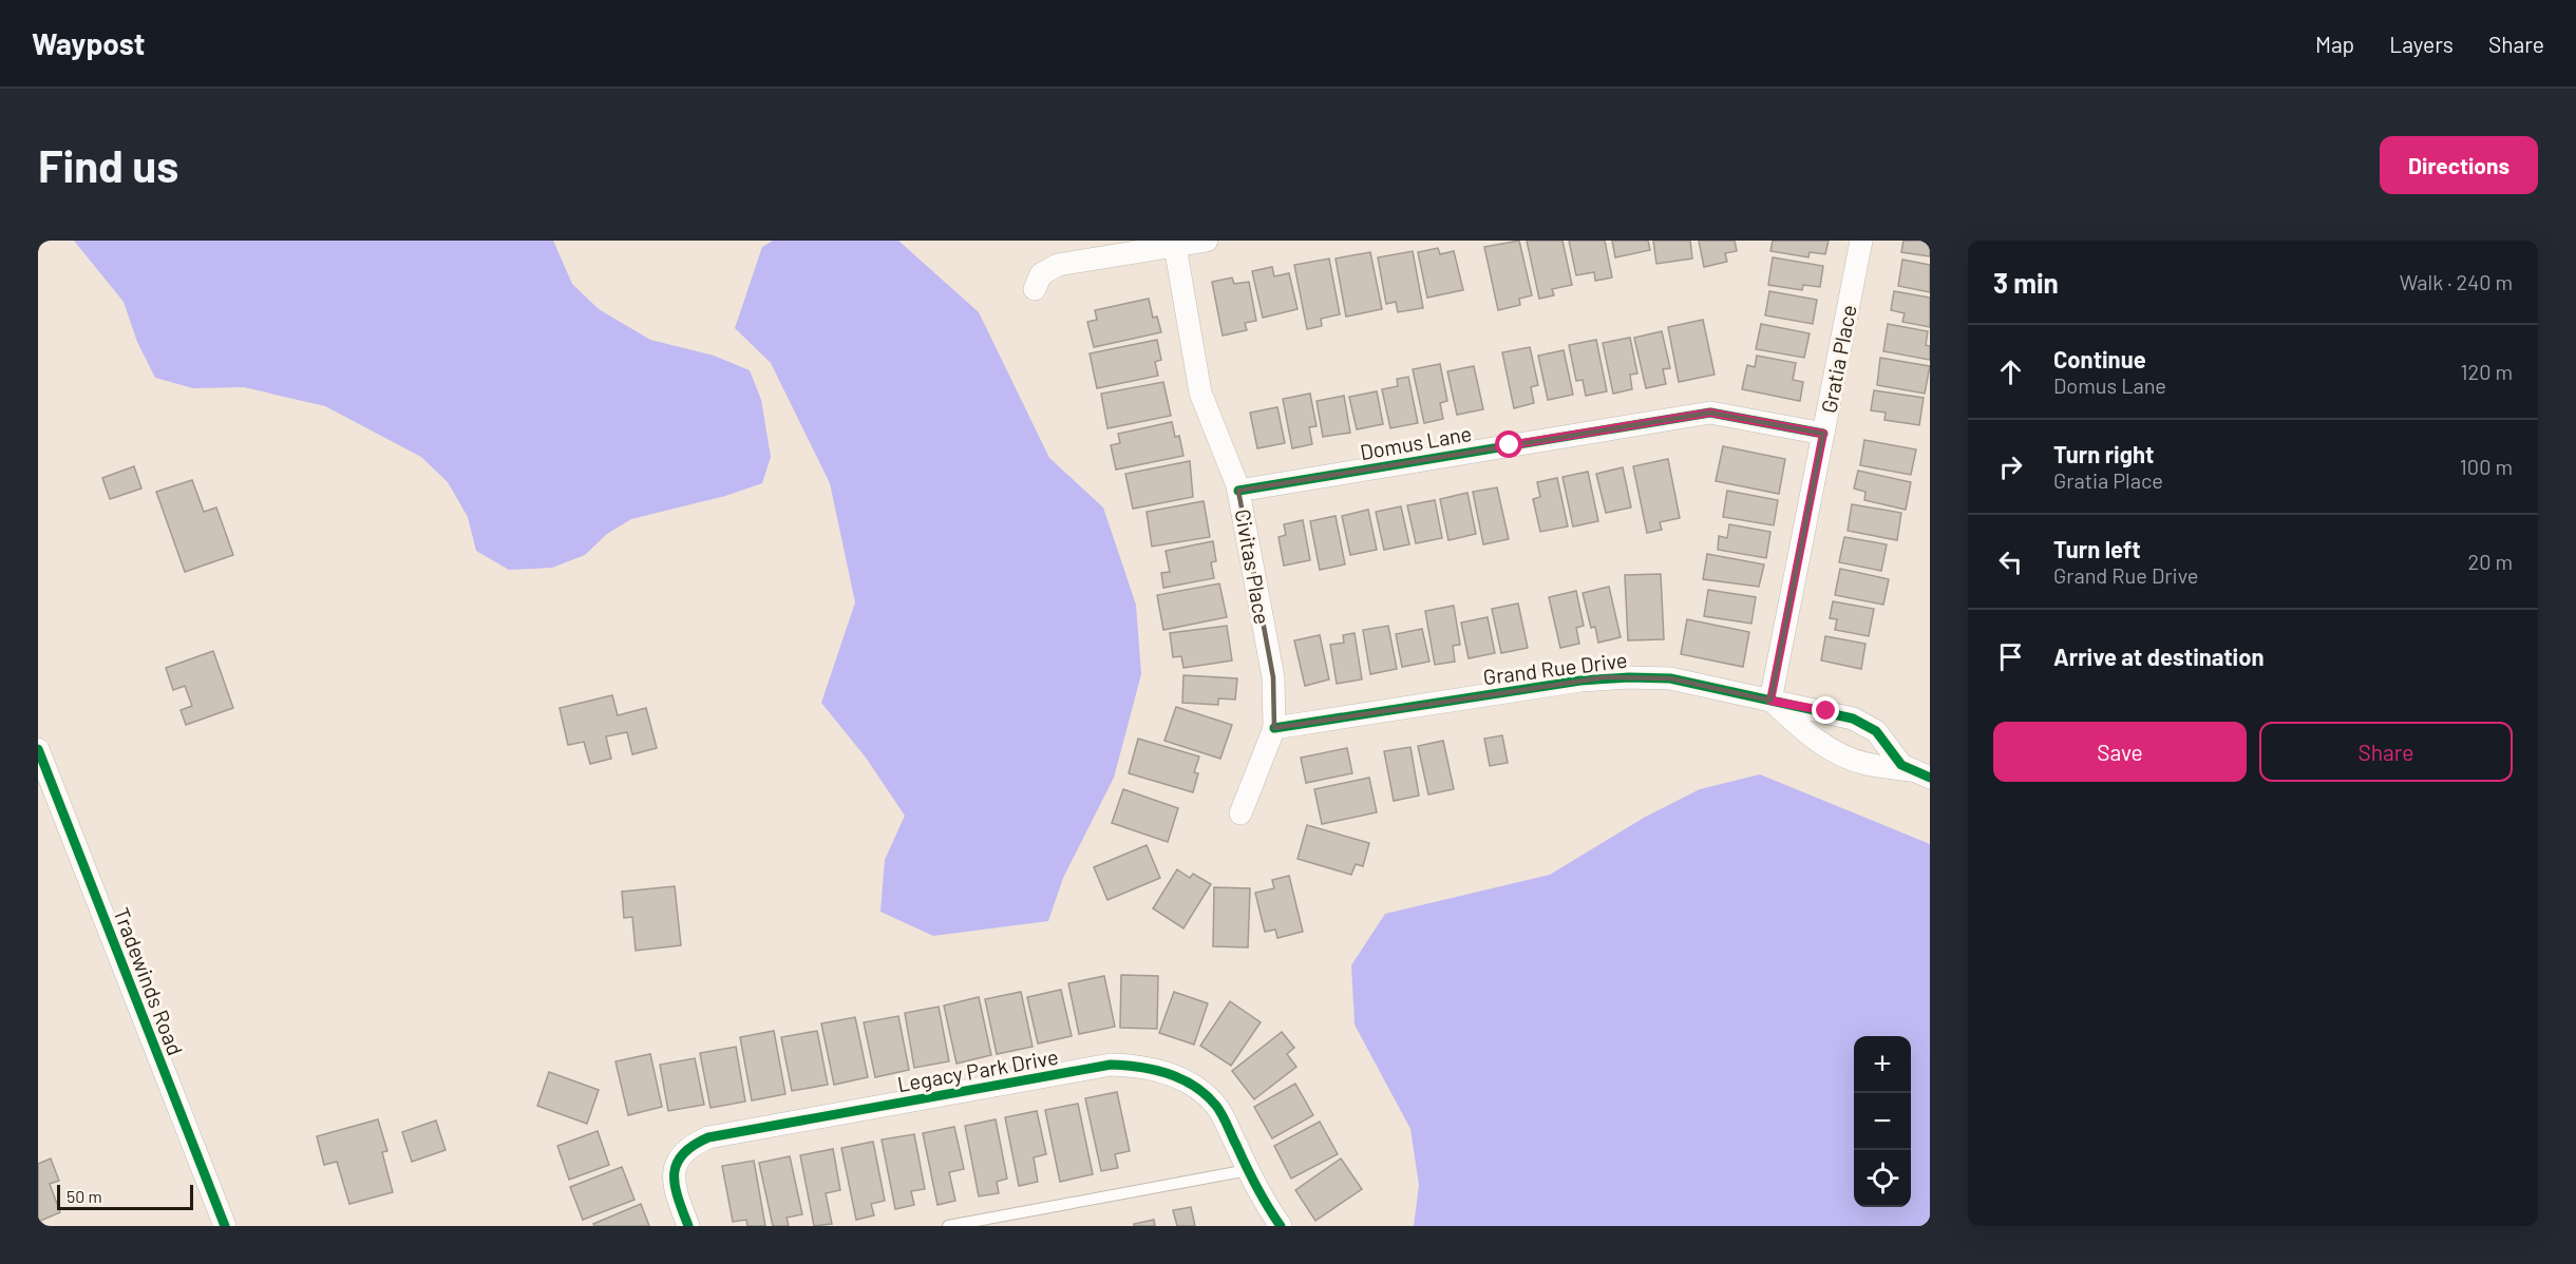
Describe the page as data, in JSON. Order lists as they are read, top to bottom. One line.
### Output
{"streets":{"street":["Gratia Place","Domus Lane","Civitas Place","Grand Rue Drive","Tradewinds Road","Legacy Park Drive"]},"crossings":[["Gratia Place","Domus Lane"],["Gratia Place","Grand Rue Drive"],["Domus Lane","Civitas Place"],["Civitas Place","Grand Rue Drive"]],"scale_bar":"50 m","page":{"header":"Waypost","nav":["Map","Layers","Share"],"buttons":["Directions",["Save","Share"]],"title":"Find us","heading":["3 min","Walk · 240 m"],"list":[["Continue","Domus Lane","120 m"],["Turn right","Gratia Place","100 m"],["Turn left","Grand Rue Drive","20 m"],"Arrive at destination"],"map_buttons":["+","−"],"scale":"50 m"}}
